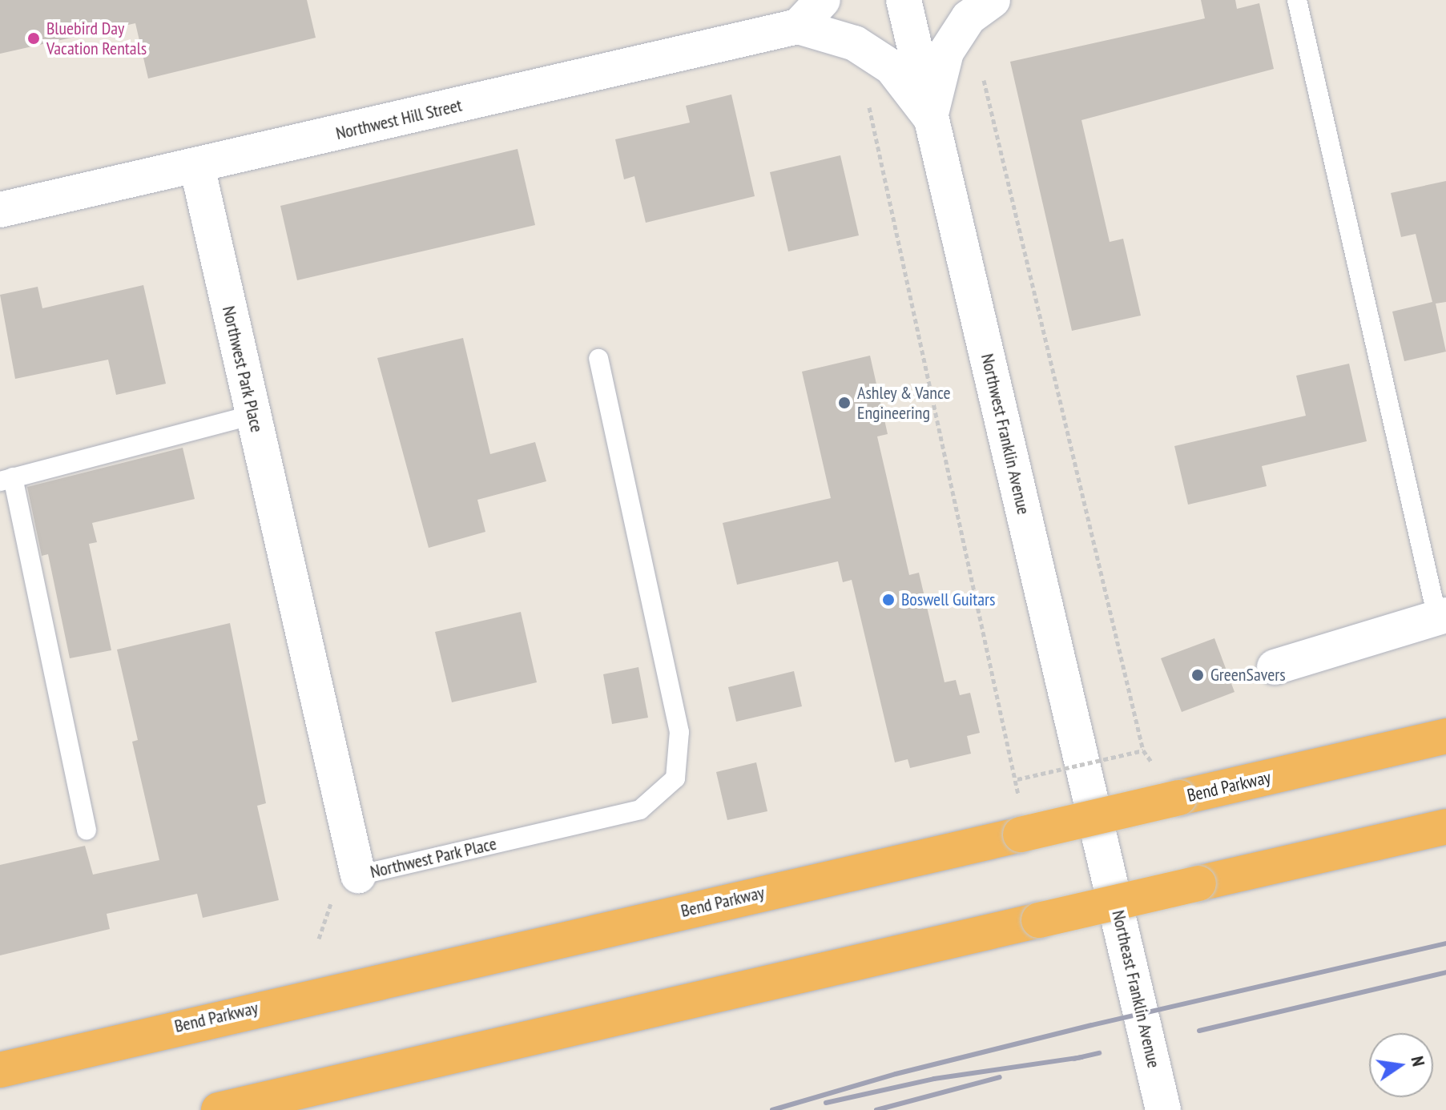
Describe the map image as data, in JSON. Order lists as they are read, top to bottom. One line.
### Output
{"streets":{"highway":["Bend Parkway"],"street":["Northwest Hill Street","Northwest Park Place","Northwest Franklin Avenue","Northeast Franklin Avenue"]},"crossings":[["Northwest Hill Street","Northwest Park Place"],["Northwest Hill Street","Northwest Franklin Avenue"],["Northwest Franklin Avenue","Northeast Franklin Avenue"]],"places":["Bluebird Day Vacation Rentals","Ashley & Vance Engineering","Boswell Guitars","GreenSavers"],"north":"right"}
